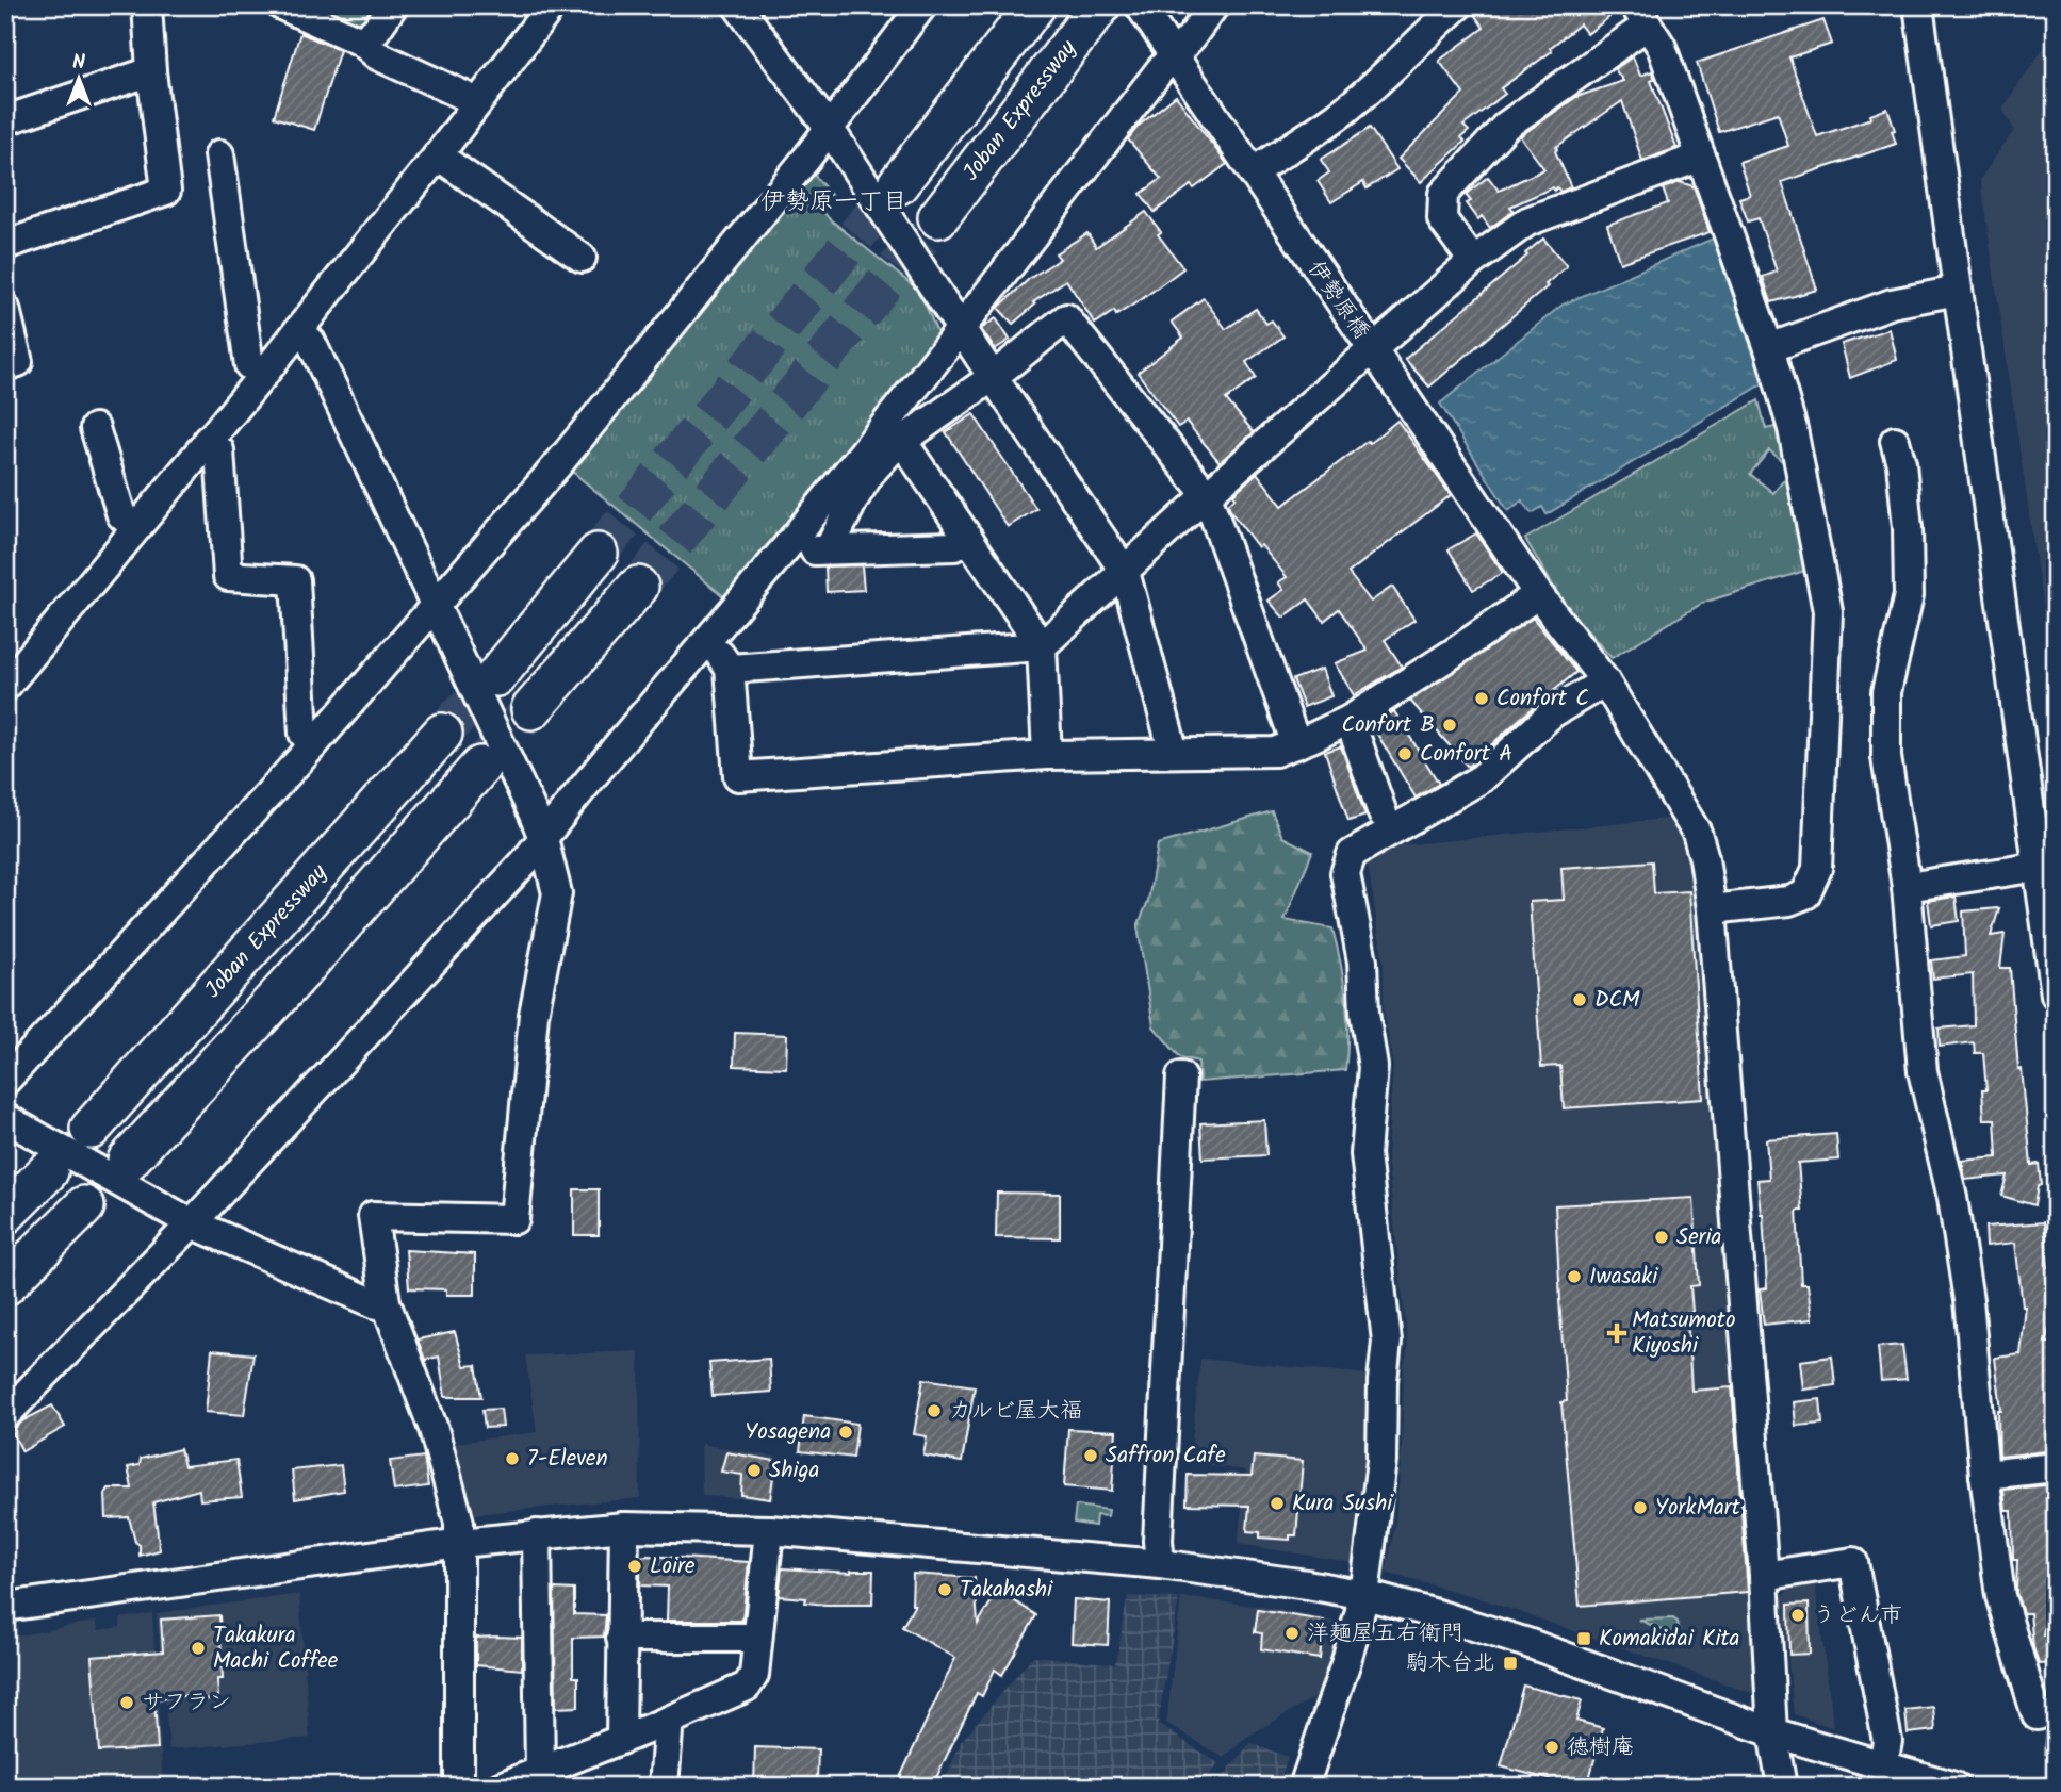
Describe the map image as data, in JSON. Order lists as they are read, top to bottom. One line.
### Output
{"streets":{"highway":["Joban Expressway"],"street":["伊勢原橋"]},"districts":["伊勢原一丁目"],"places":{"other":["Confort C","Confort B","Confort A","DCM","Seria","Iwasaki","カルビ屋大福","Yosagena","Saffron Cafe","7-Eleven","Shiga","Kura Sushi","YorkMart","Loire","Takahashi","うどん市","洋麺屋五右衛門","Takakura Machi Coffee","サフラン","徳樹庵"],"health":["Matsumoto Kiyoshi"],"transit":["Komakidai Kita","駒木台北"]},"north":"top"}
